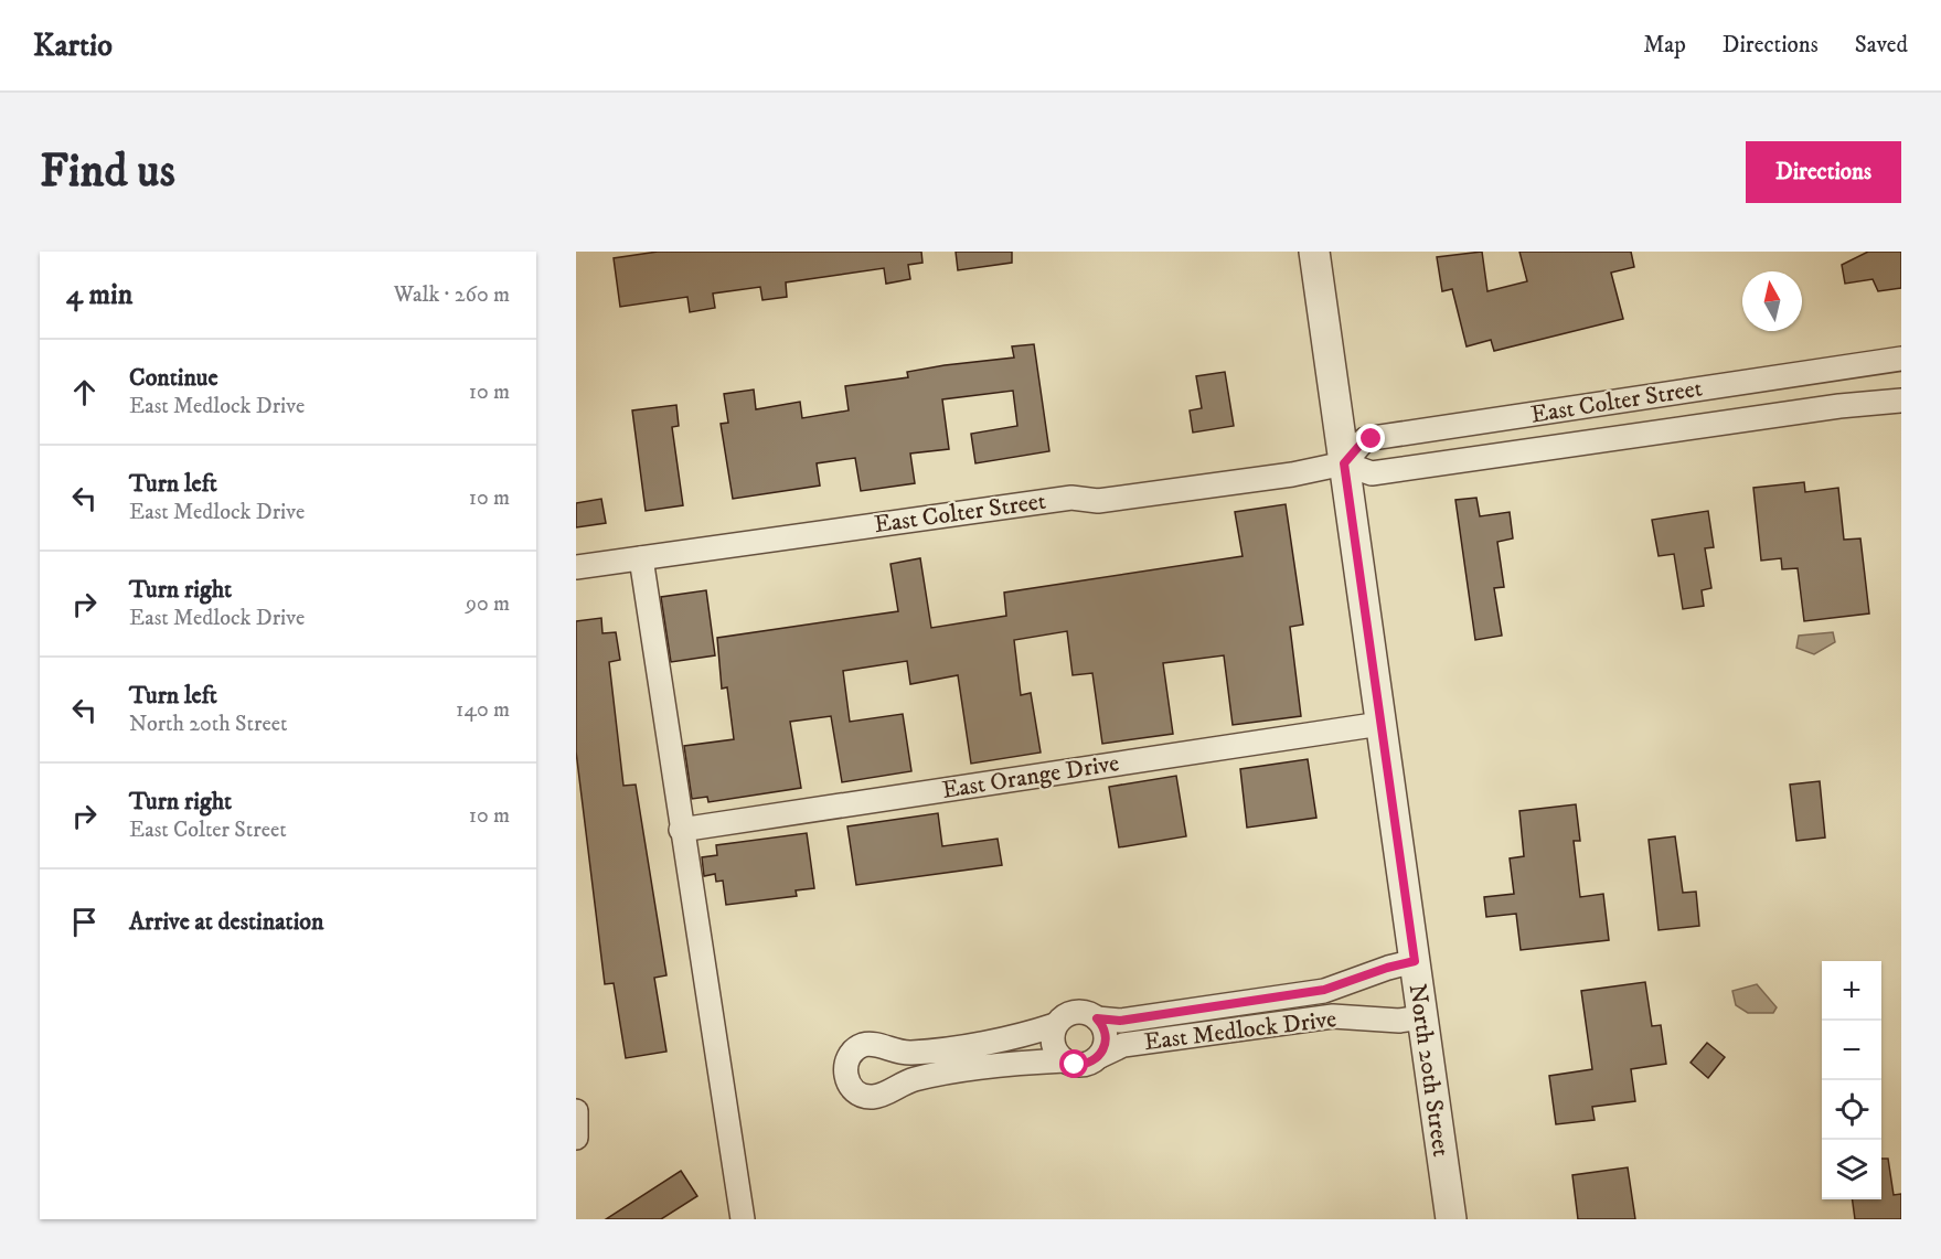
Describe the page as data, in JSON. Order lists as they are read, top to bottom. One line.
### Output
{"streets":{"street":["East Colter Street","East Orange Drive","East Medlock Drive","North 20th Street"]},"crossings":[["East Colter Street","North 20th Street"],["East Orange Drive","North 20th Street"],["East Medlock Drive","North 20th Street"]],"north":"top","page":{"header":"Kartio","nav":["Map","Directions","Saved"],"buttons":"Directions","title":"Find us","heading":["4 min","Walk · 260 m"],"list":[["Continue","East Medlock Drive","10 m"],["Turn left","East Medlock Drive","10 m"],["Turn right","East Medlock Drive","90 m"],["Turn left","North 20th Street","140 m"],["Turn right","East Colter Street","10 m"],"Arrive at destination"],"map_buttons":["+","−"]}}
